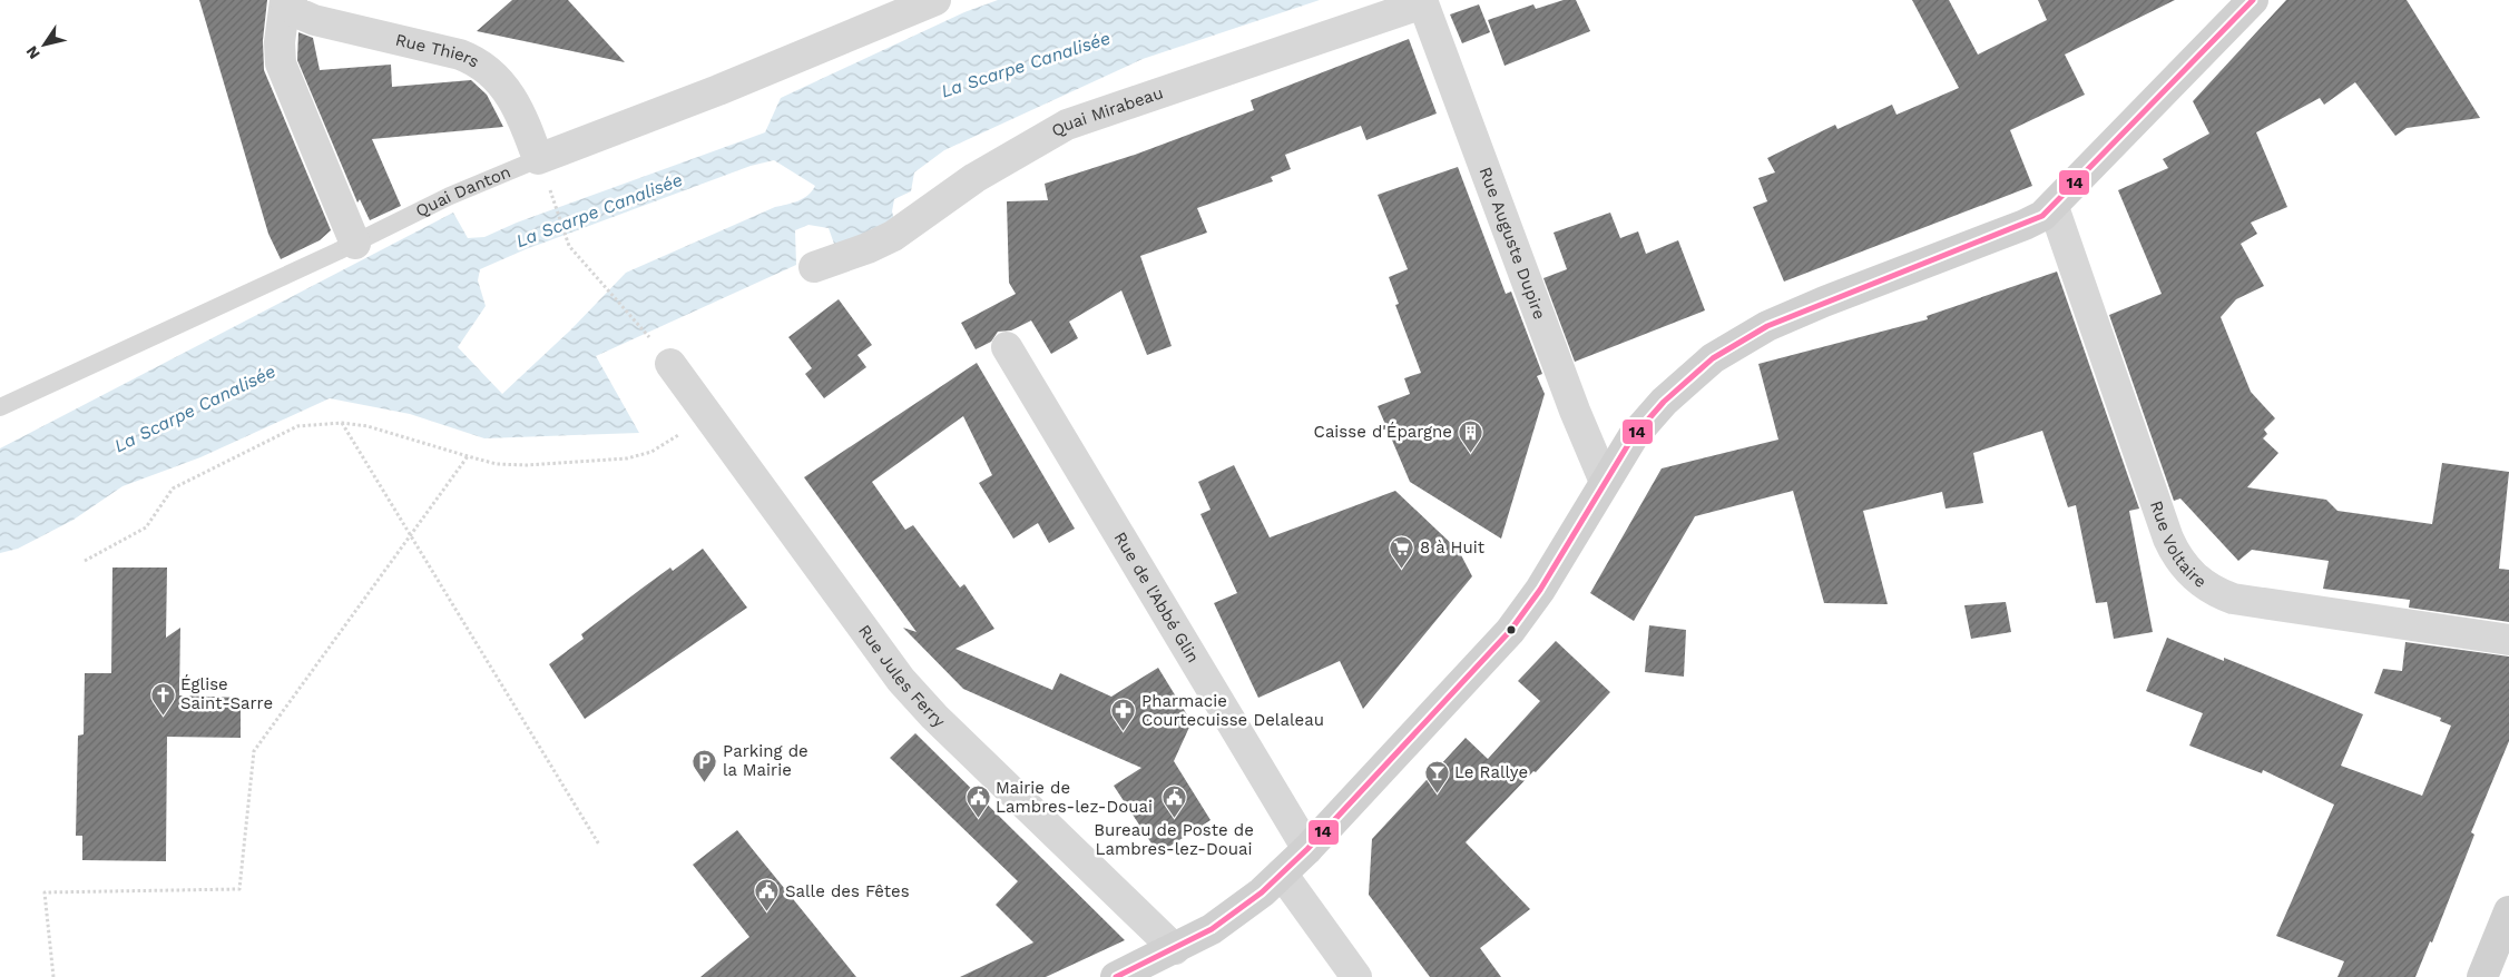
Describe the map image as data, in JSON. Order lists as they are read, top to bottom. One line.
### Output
{"streets":{"street":["Rue Thiers","Quai Mirabeau","Quai Danton","Rue Auguste Dupire","Rue Voltaire","Rue de l'Abbé Glin","Rue Jules Ferry"]},"crossings":[["Rue Thiers","Quai Danton"],["Quai Mirabeau","Rue Auguste Dupire"]],"water":["La Scarpe Canalisée"],"places":{"building":["Caisse d'Épargne"],"supermarket":["8 à Huit"],"church":["Église Saint-Sarre"],"pharmacy":["Pharmacie Courtecuisse Delaleau"],"parking":["Parking de la Mairie"],"bar":["Le Rallye"],"public building":["Mairie de Lambres-lez-Douai","Bureau de Poste de Lambres-lez-Douai","Salle des Fêtes"]},"lines":["transit line 14"],"north":"bottom left"}
